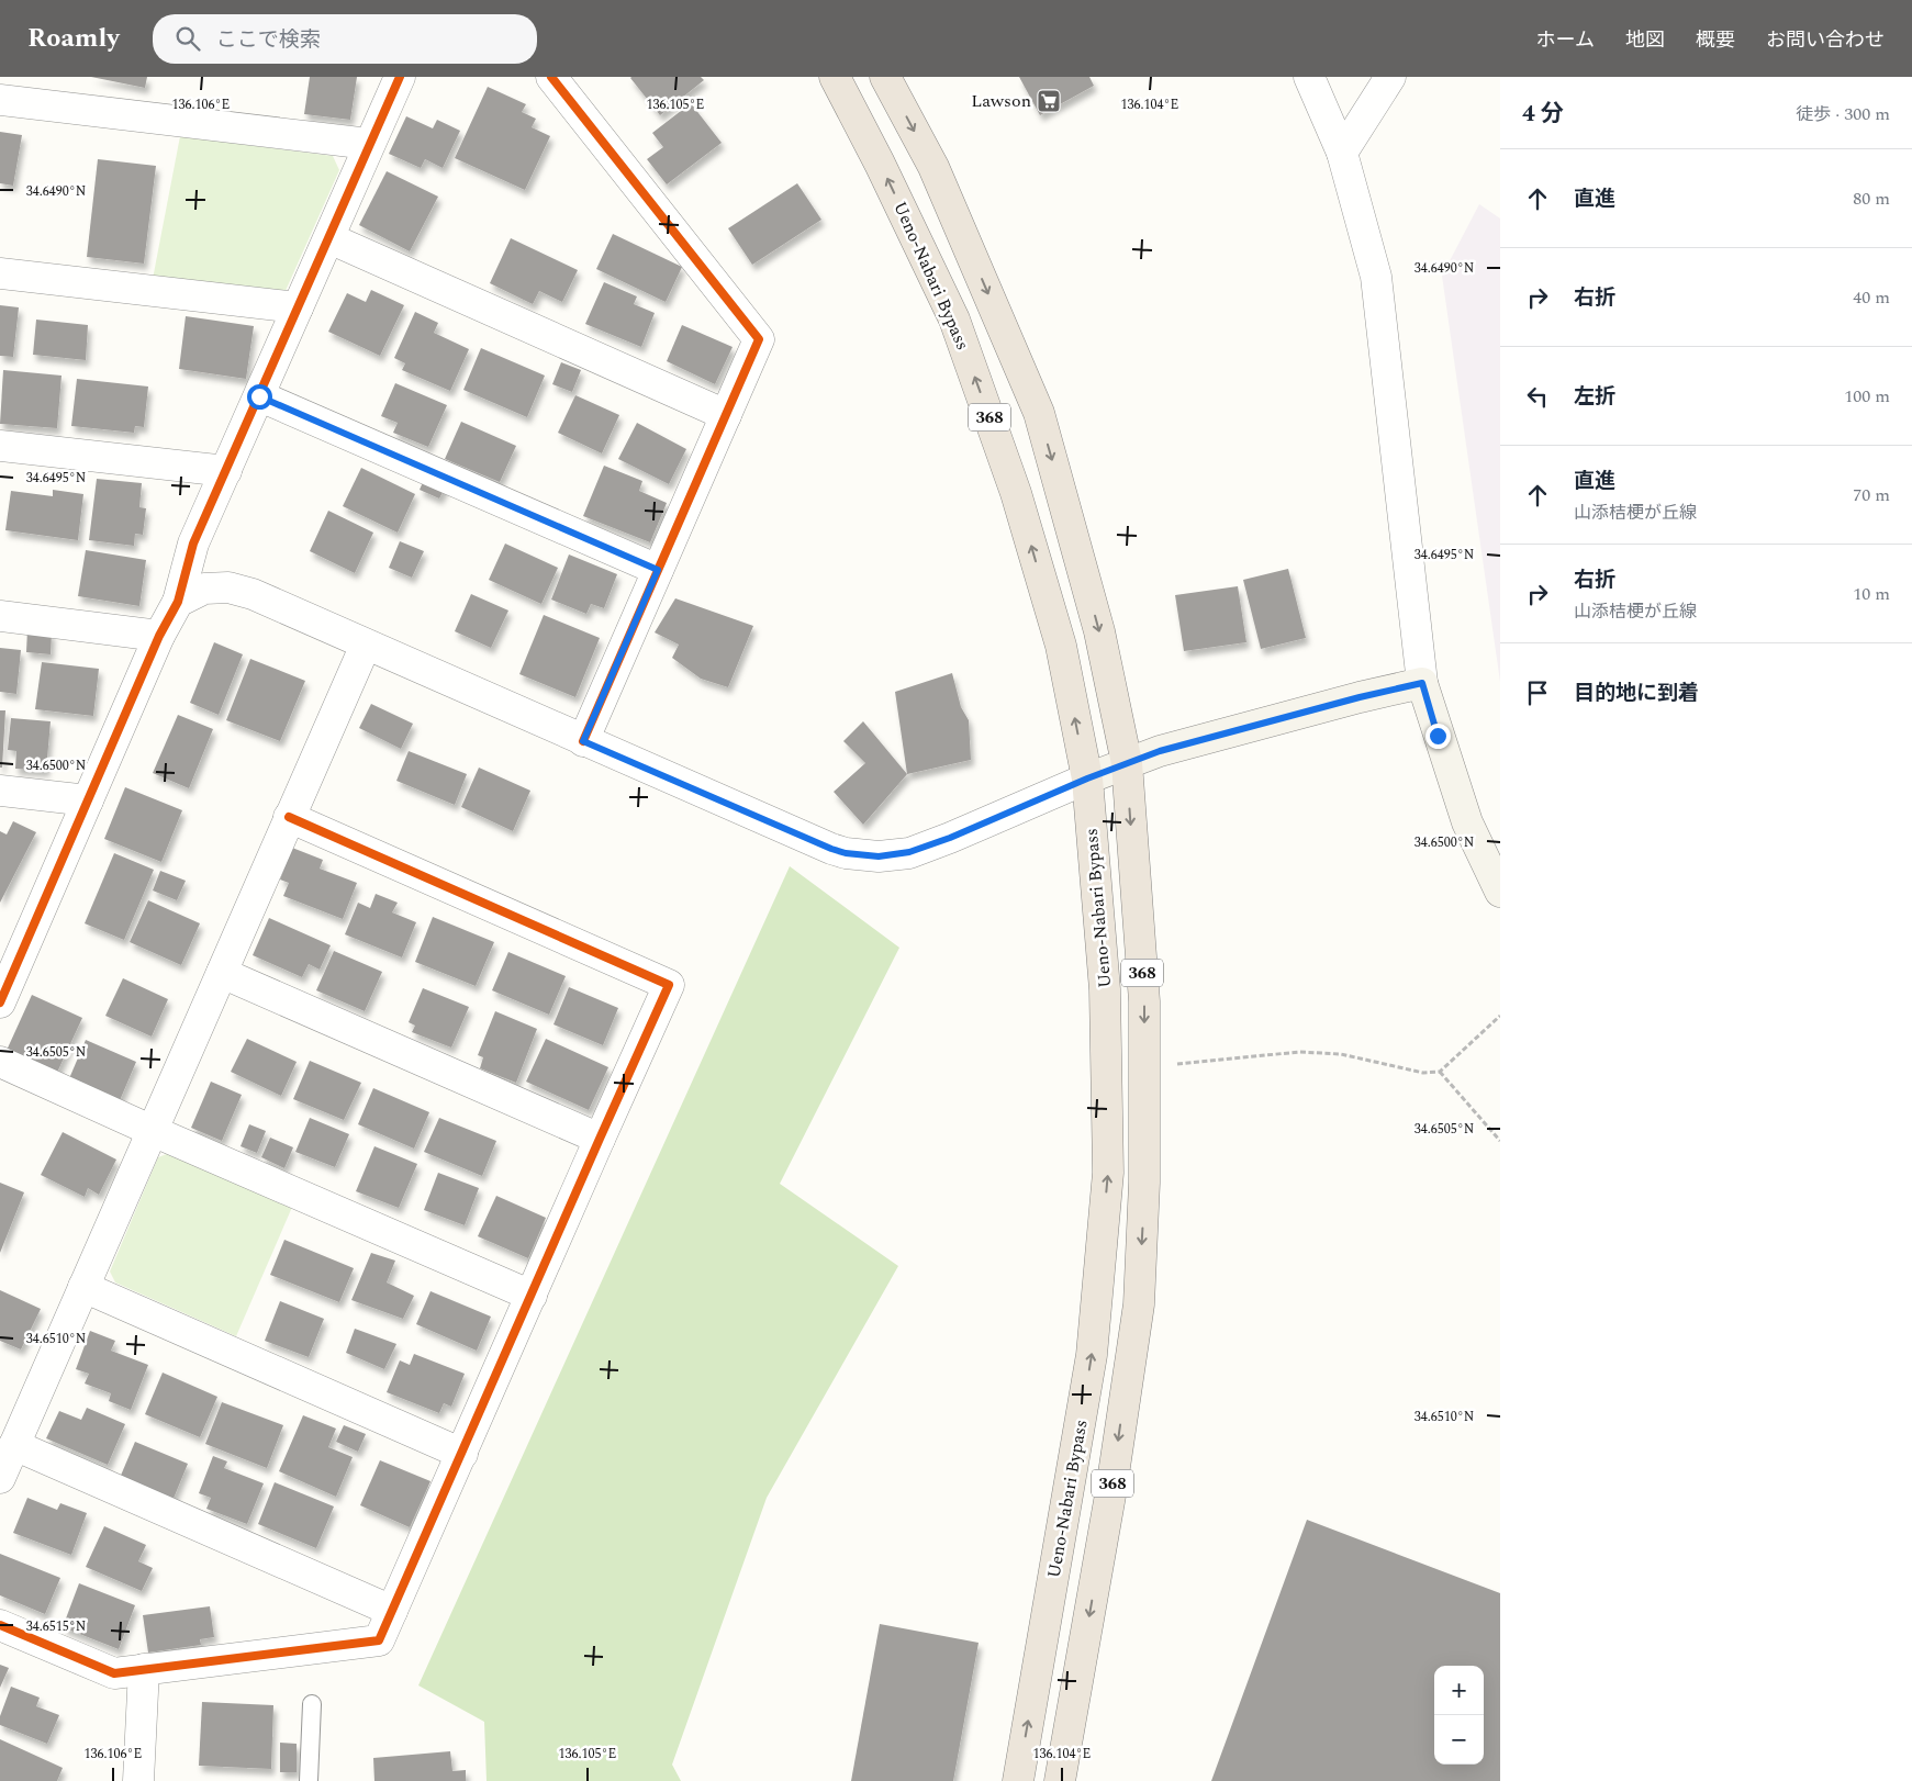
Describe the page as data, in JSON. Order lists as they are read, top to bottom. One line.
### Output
{"streets":{"highway":["Ueno-Nabari Bypass","368"]},"places":{"supermarket":["Lawson"]},"page":{"header":"Roamly","search":"ここで検索","nav":["ホーム","地図","概要","お問い合わせ"],"heading":["4 分","徒歩 · 300 m"],"list":[["直進","80 m"],["右折","40 m"],["左折","100 m"],["直進","山添桔梗が丘線","70 m"],["右折","山添桔梗が丘線","10 m"],"目的地に到着"],"map_buttons":["+","−"]},"coordinates":["136.106°E","136.105°E","136.104°E","34.6490°N","34.6495°N","34.6500°N","34.6505°N","34.6510°N","34.6515°N"]}
